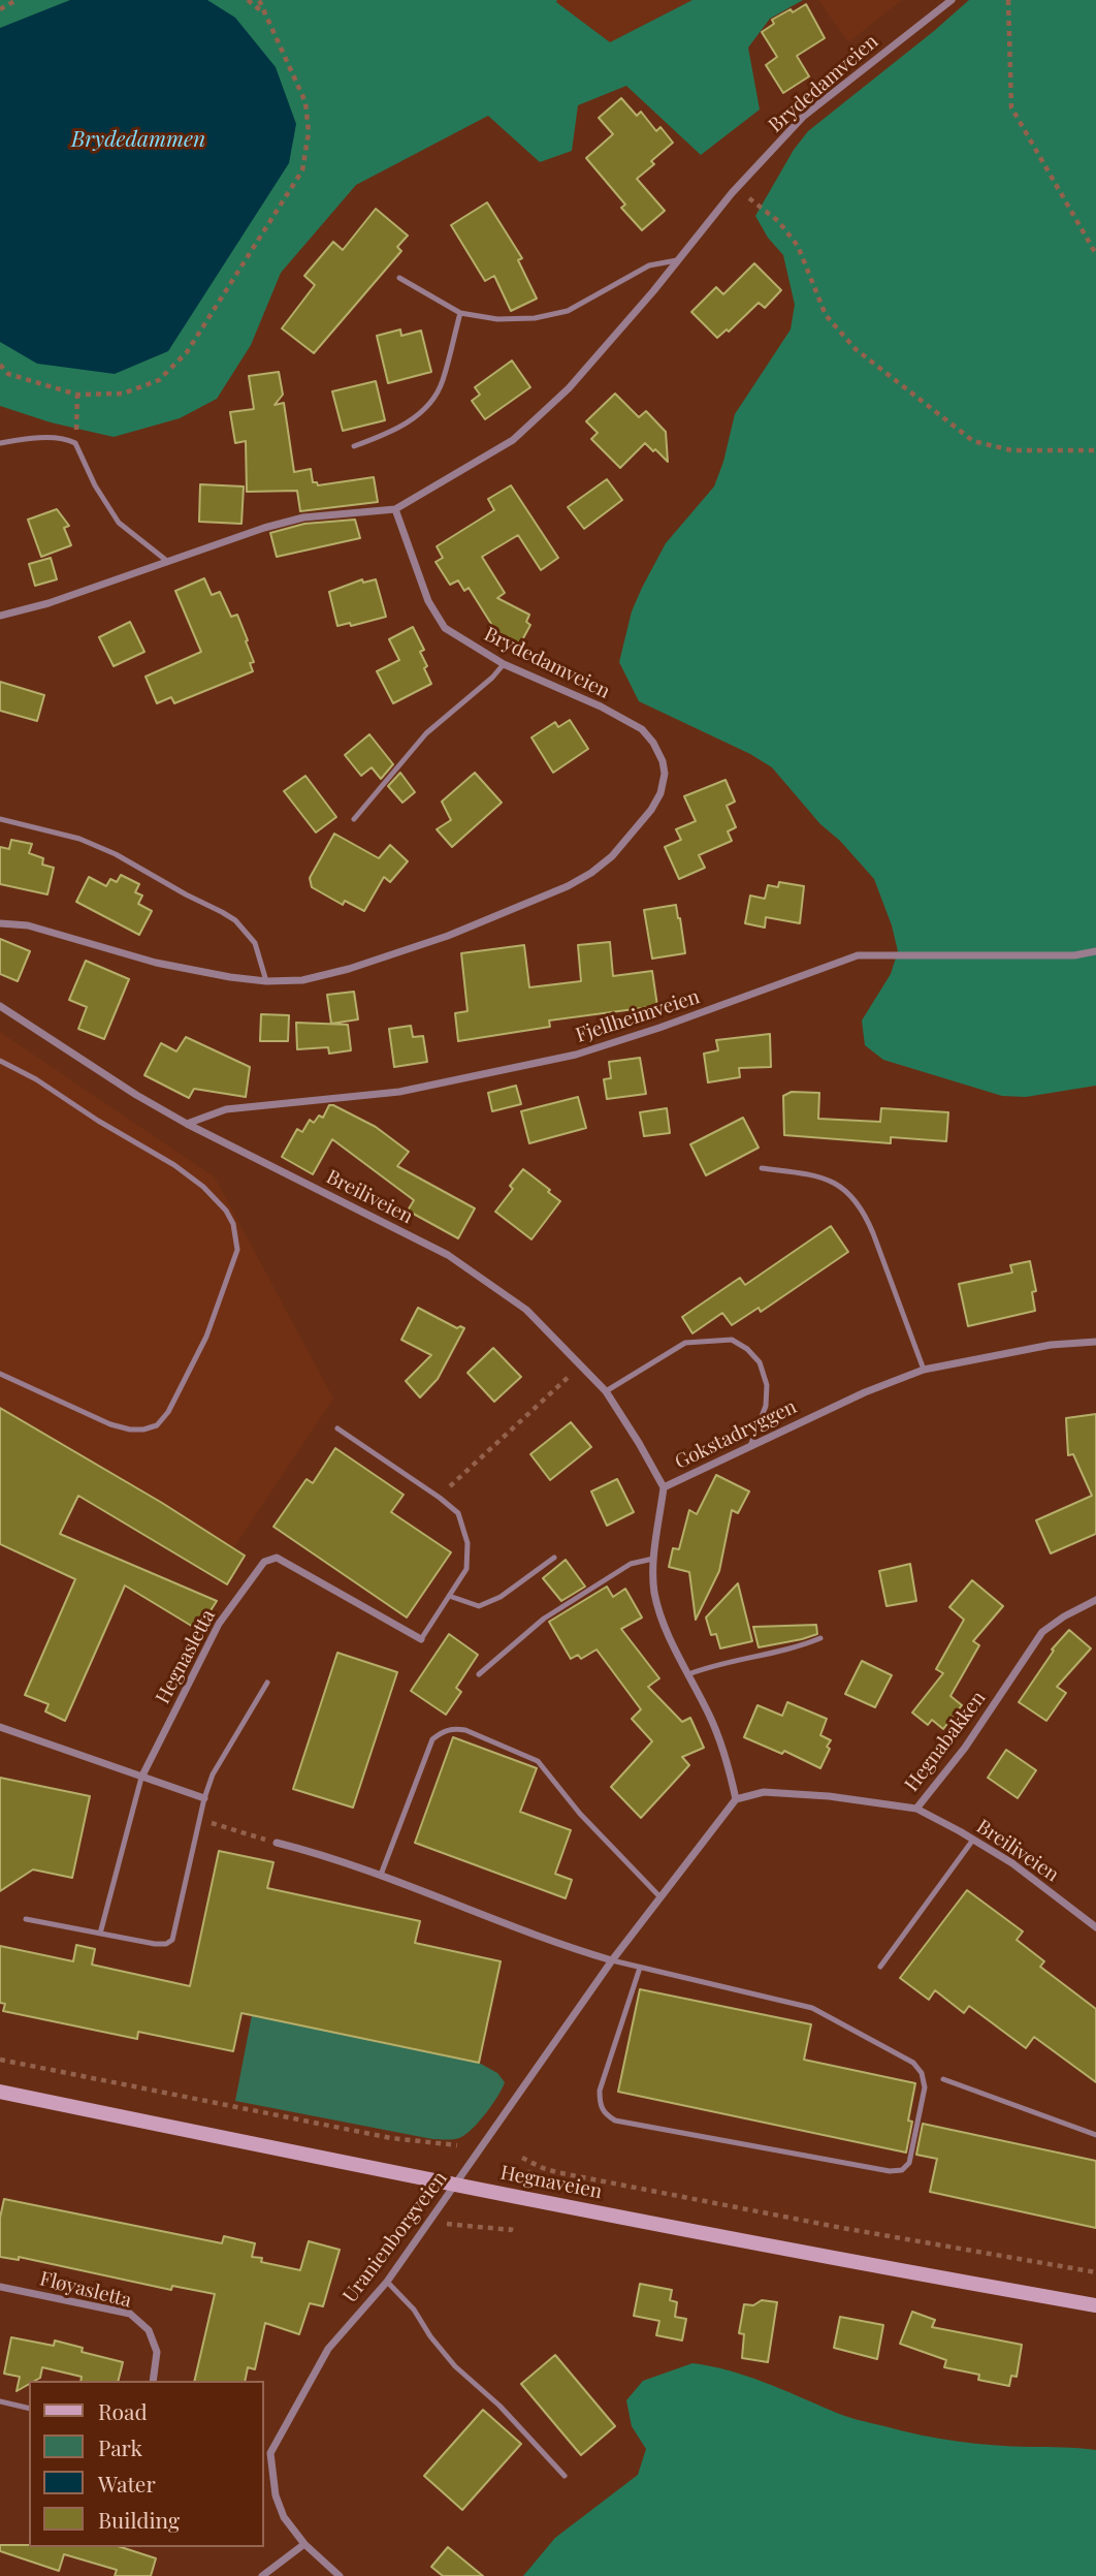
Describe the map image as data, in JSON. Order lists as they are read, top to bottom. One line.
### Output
{"streets":{"main road":["Hegnaveien"],"street":["Brydedamveien","Fjellheimveien","Breiliveien","Gokstadryggen","Hegnasletta","Hegnabakken","Uranienborgveien","Fløyasletta"]},"crossings":[["Fjellheimveien","Breiliveien"],["Breiliveien","Gokstadryggen"],["Breiliveien","Hegnabakken"],["Gokstadryggen","Hegnabakken"],["Gokstadryggen","Uranienborgveien"],["Hegnabakken","Uranienborgveien"],["Hegnaveien","Uranienborgveien"]],"water":["Brydedammen"],"legend":["Road","Park","Water","Building"]}
